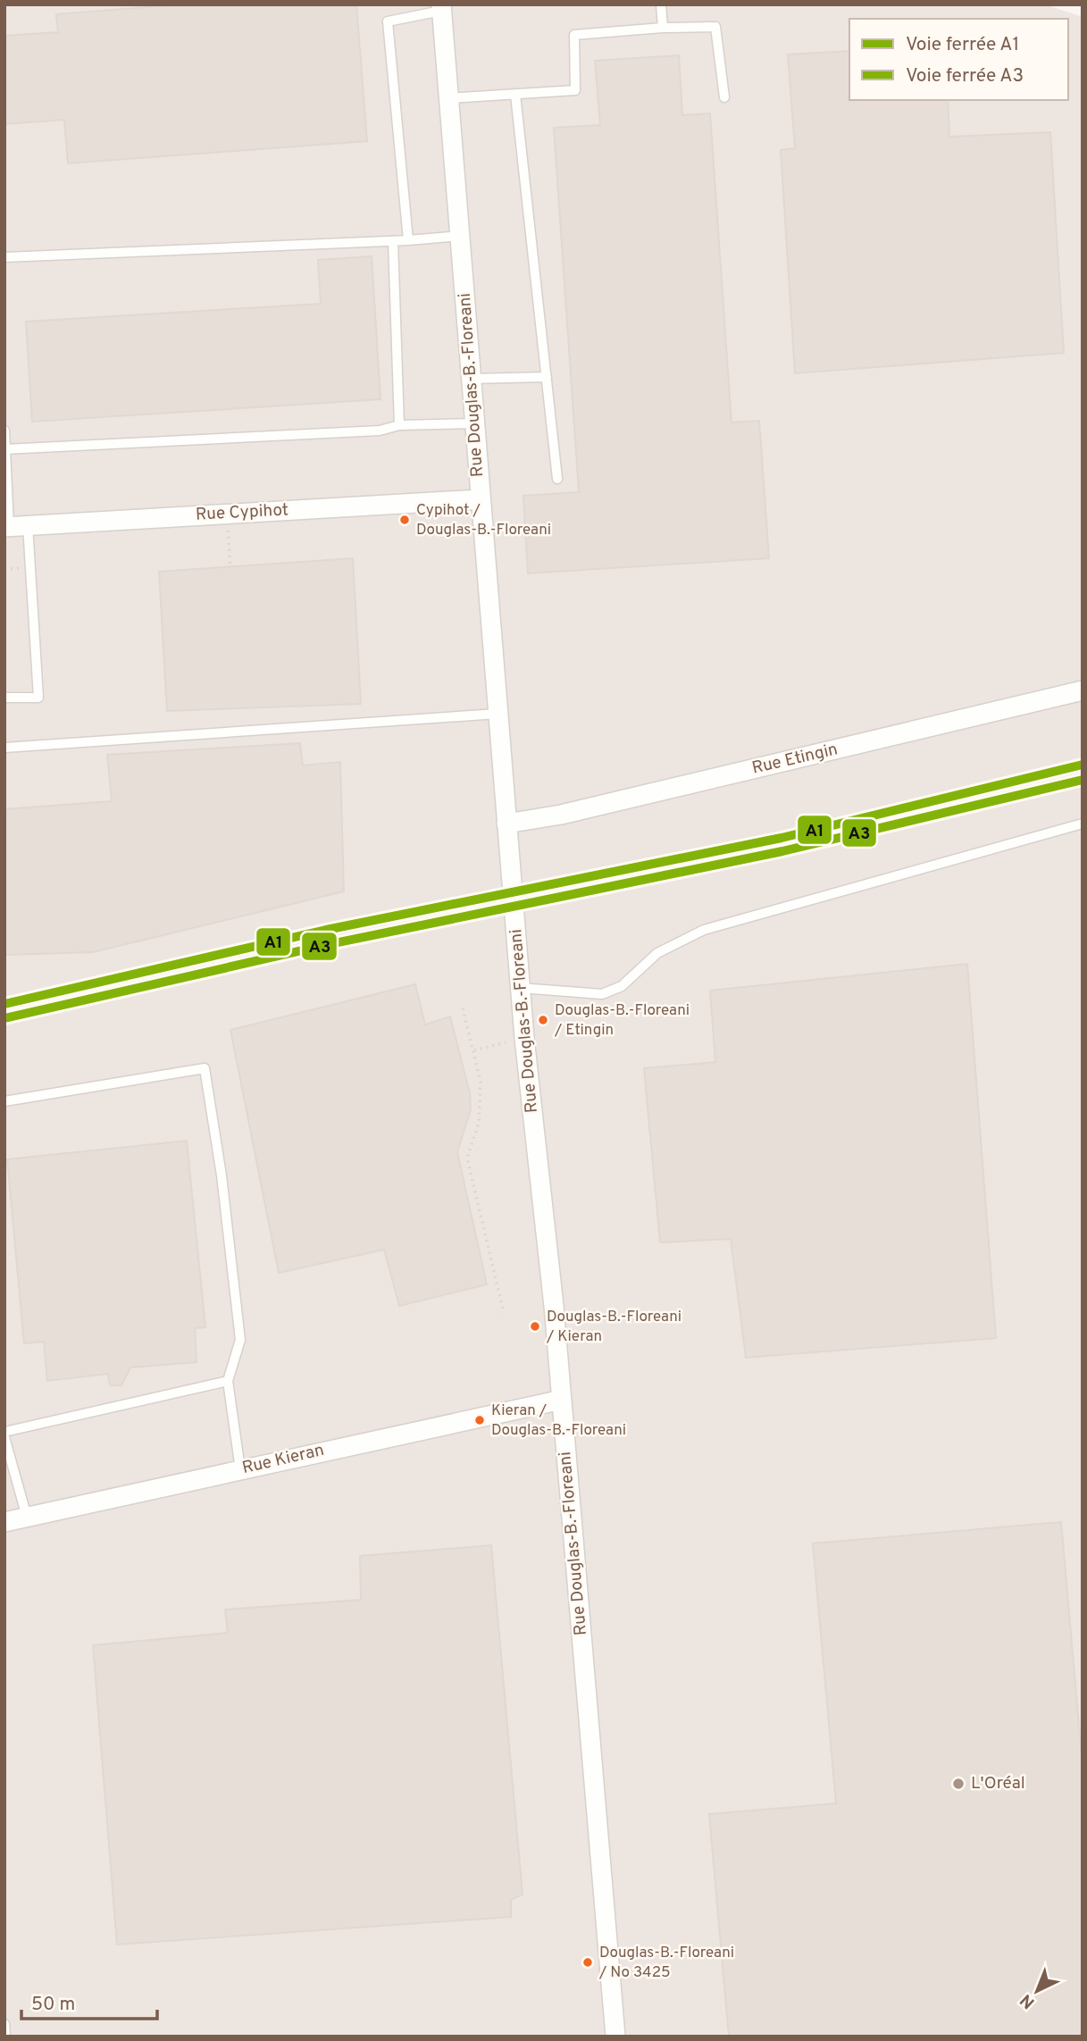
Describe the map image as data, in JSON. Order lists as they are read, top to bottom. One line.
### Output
{"streets":{"street":["Rue Douglas-B.-Floreani","Rue Cypihot","Rue Etingin","Rue Kieran"]},"crossings":[["Rue Douglas-B.-Floreani","Rue Cypihot"],["Rue Douglas-B.-Floreani","Rue Etingin"],["Rue Douglas-B.-Floreani","Rue Kieran"]],"places":["Cypihot / Douglas-B.-Floreani","Douglas-B.-Floreani / Etingin","Douglas-B.-Floreani / Kieran","Kieran / Douglas-B.-Floreani","L'Oréal","Douglas-B.-Floreani / No 3425"],"lines":["rail line A1","rail line A3"],"legend":["Voie ferrée A1","Voie ferrée A3"],"scale_bar":"50 m","north":"bottom left"}
